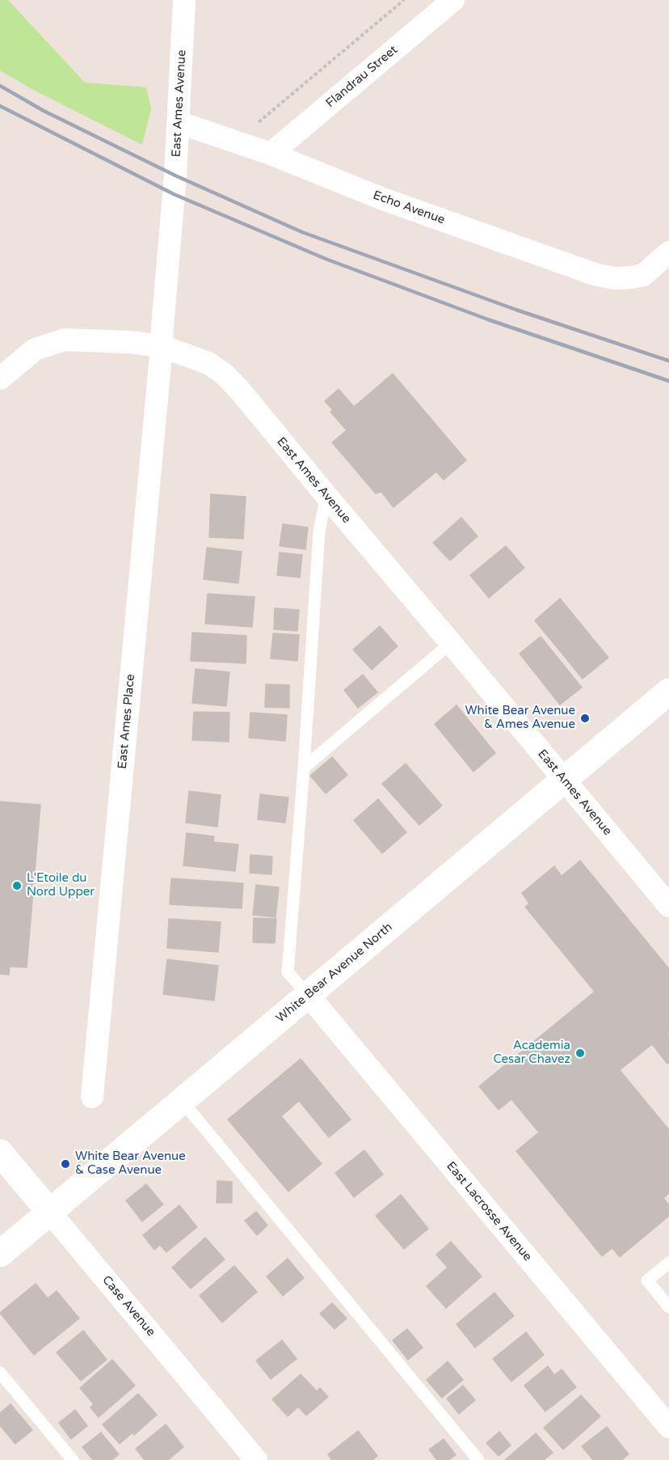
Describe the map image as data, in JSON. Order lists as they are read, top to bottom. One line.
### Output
{"streets":{"main road":["White Bear Avenue North","Case Avenue"],"street":["Flandrau Street","East Ames Avenue","Echo Avenue","East Ames Place","East Lacrosse Avenue"]},"crossings":[["Flandrau Street","Echo Avenue"],["East Ames Avenue","Echo Avenue"],["East Ames Avenue","East Ames Place"],["East Ames Avenue","White Bear Avenue North"],["White Bear Avenue North","East Lacrosse Avenue"],["White Bear Avenue North","Case Avenue"]],"places":["White Bear Avenue & Ames Avenue","L'Etoile du Nord Upper","Academia Cesar Chavez","White Bear Avenue & Case Avenue"]}
